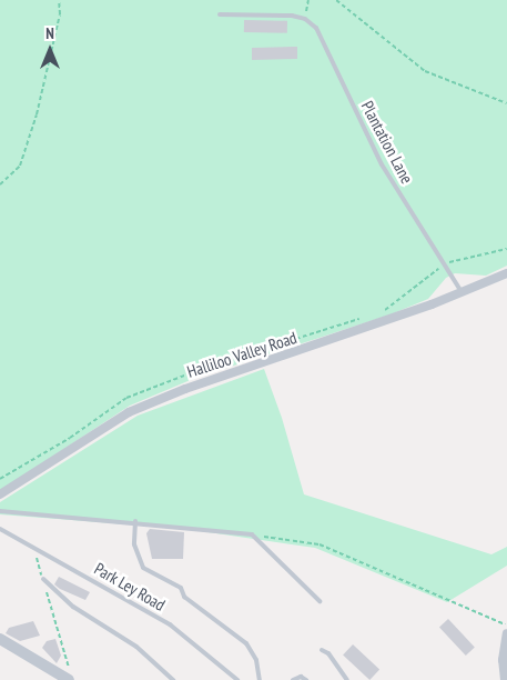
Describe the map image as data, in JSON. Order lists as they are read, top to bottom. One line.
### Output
{"streets":{"street":["Halliloo Valley Road"],"lane":["Plantation Lane","Park Ley Road"]},"crossings":[["Plantation Lane","Halliloo Valley Road"]],"north":"top"}
